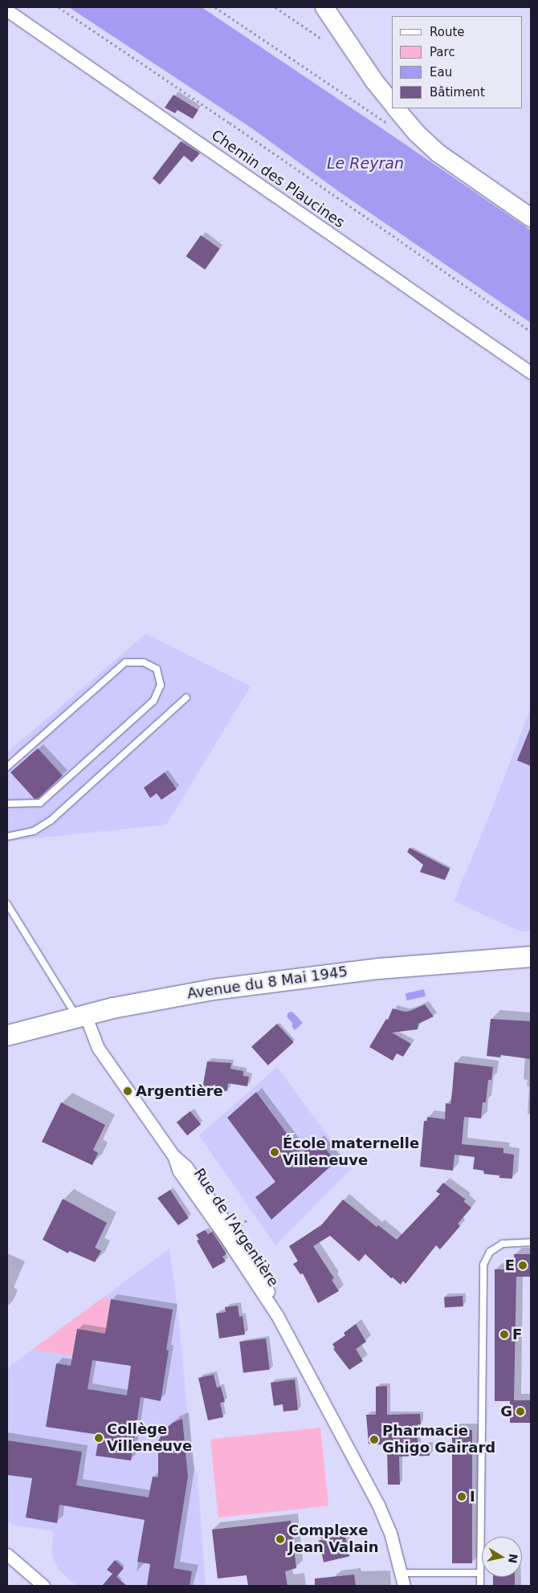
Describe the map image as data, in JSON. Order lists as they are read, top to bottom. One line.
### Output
{"streets":{"main road":["Avenue du 8 Mai 1945"],"street":["Chemin des Plaucines","Rue de l'Argentière"]},"crossings":[["Avenue du 8 Mai 1945","Rue de l'Argentière"]],"water":["Le Reyran"],"places":["Argentière","École maternelle Villeneuve","E","F","G","Collège Villeneuve","Pharmacie Ghigo Gairard","I","Complexe Jean Valain"],"legend":["Route","Parc","Eau","Bâtiment"],"north":"right"}
